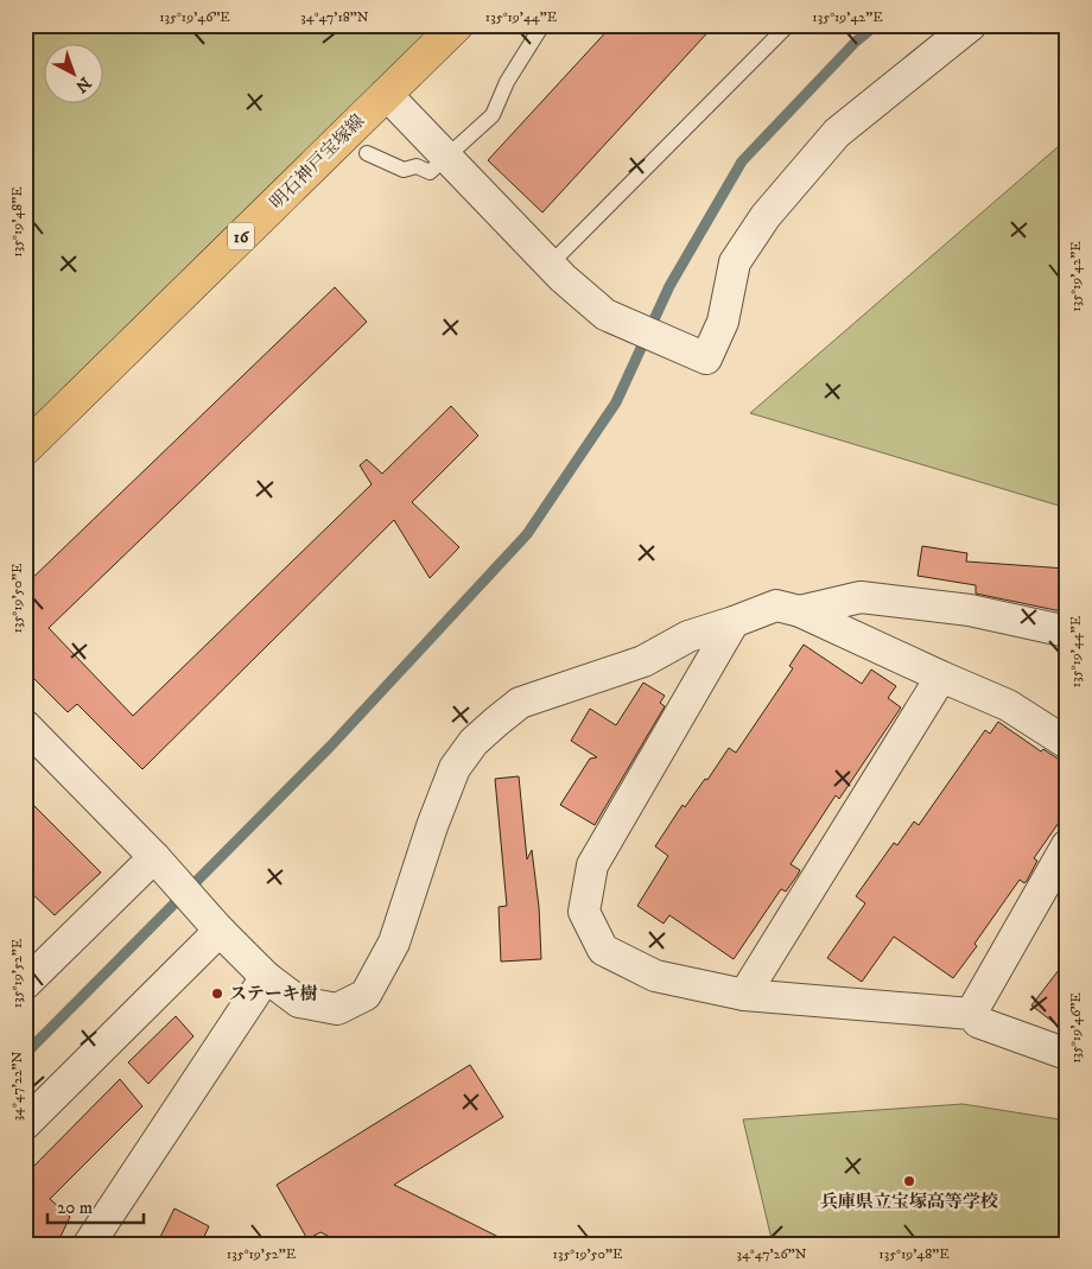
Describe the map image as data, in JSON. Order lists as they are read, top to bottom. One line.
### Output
{"streets":{"main road":["明石神戸宝塚線","16"]},"places":["ステーキ樹","兵庫県立宝塚高等学校"],"scale_bar":"20 m","north":"bottom right","coordinates":["135°19'46\"E","34°47'18\"N","135°19'44\"E","135°19'42\"E","135°19'48\"E","135°19'50\"E","135°19'52\"E","34°47'22\"N","34°47'26\"N"]}
